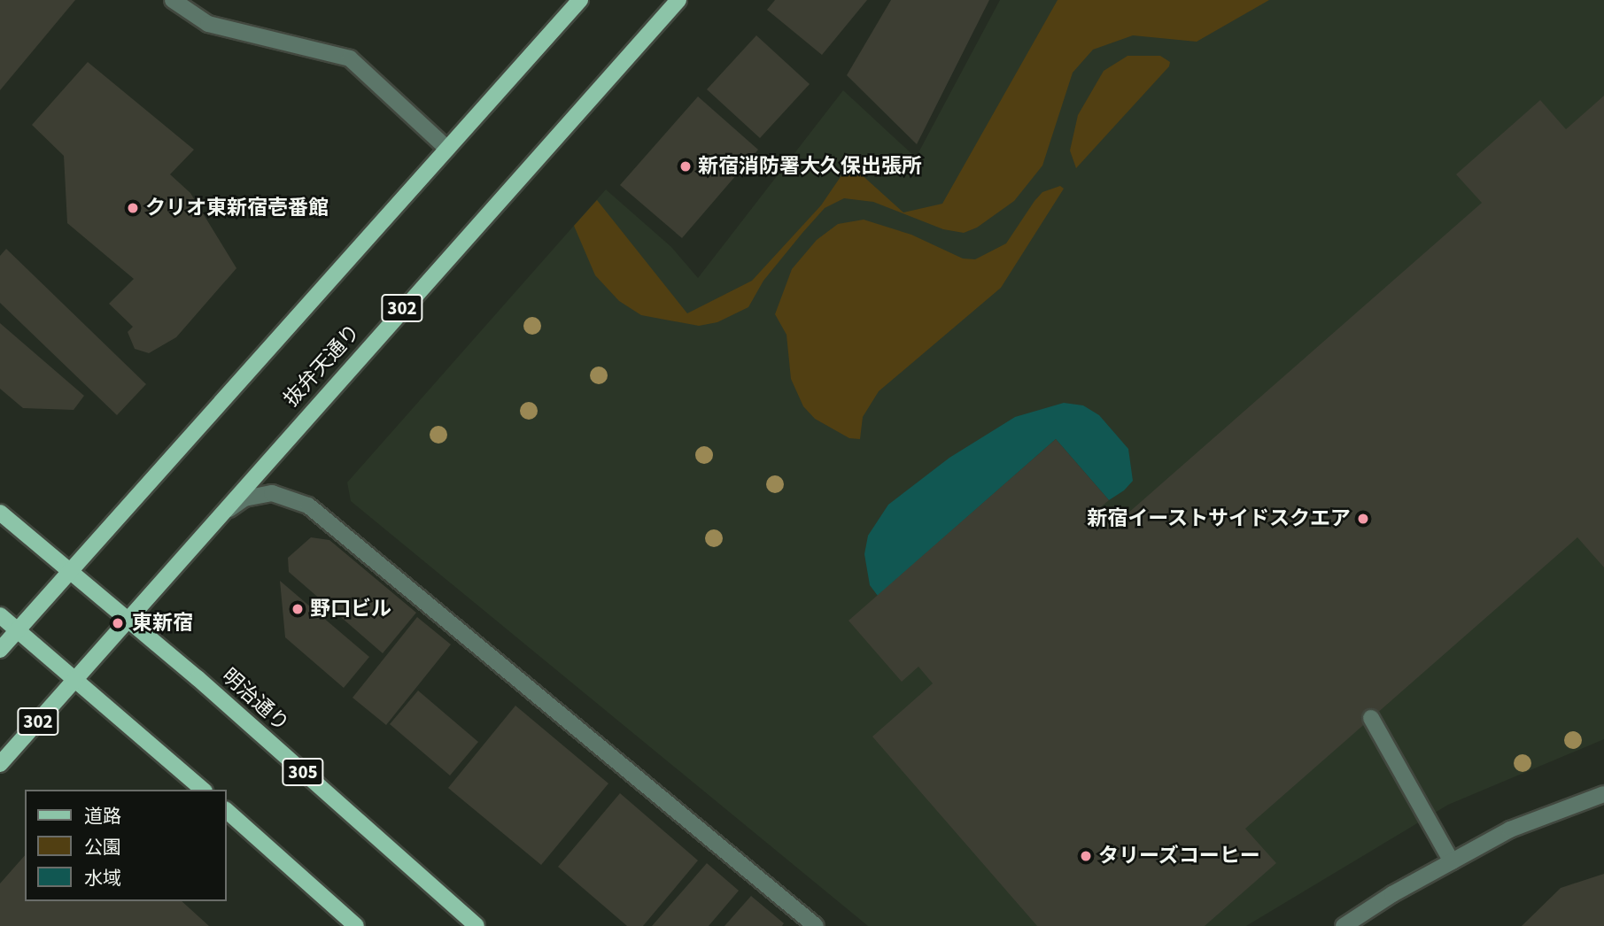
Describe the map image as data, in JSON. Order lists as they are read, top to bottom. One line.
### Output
{"streets":{"main road":["302","抜弁天通り","明治通り","305"]},"crossings":[["302","抜弁天通り"],["抜弁天通り","明治通り"]],"places":["新宿消防署大久保出張所","クリオ東新宿壱番館","新宿イーストサイドスクエア","野口ビル","東新宿","タリーズコーヒー"],"legend":["道路","公園","水域"]}
